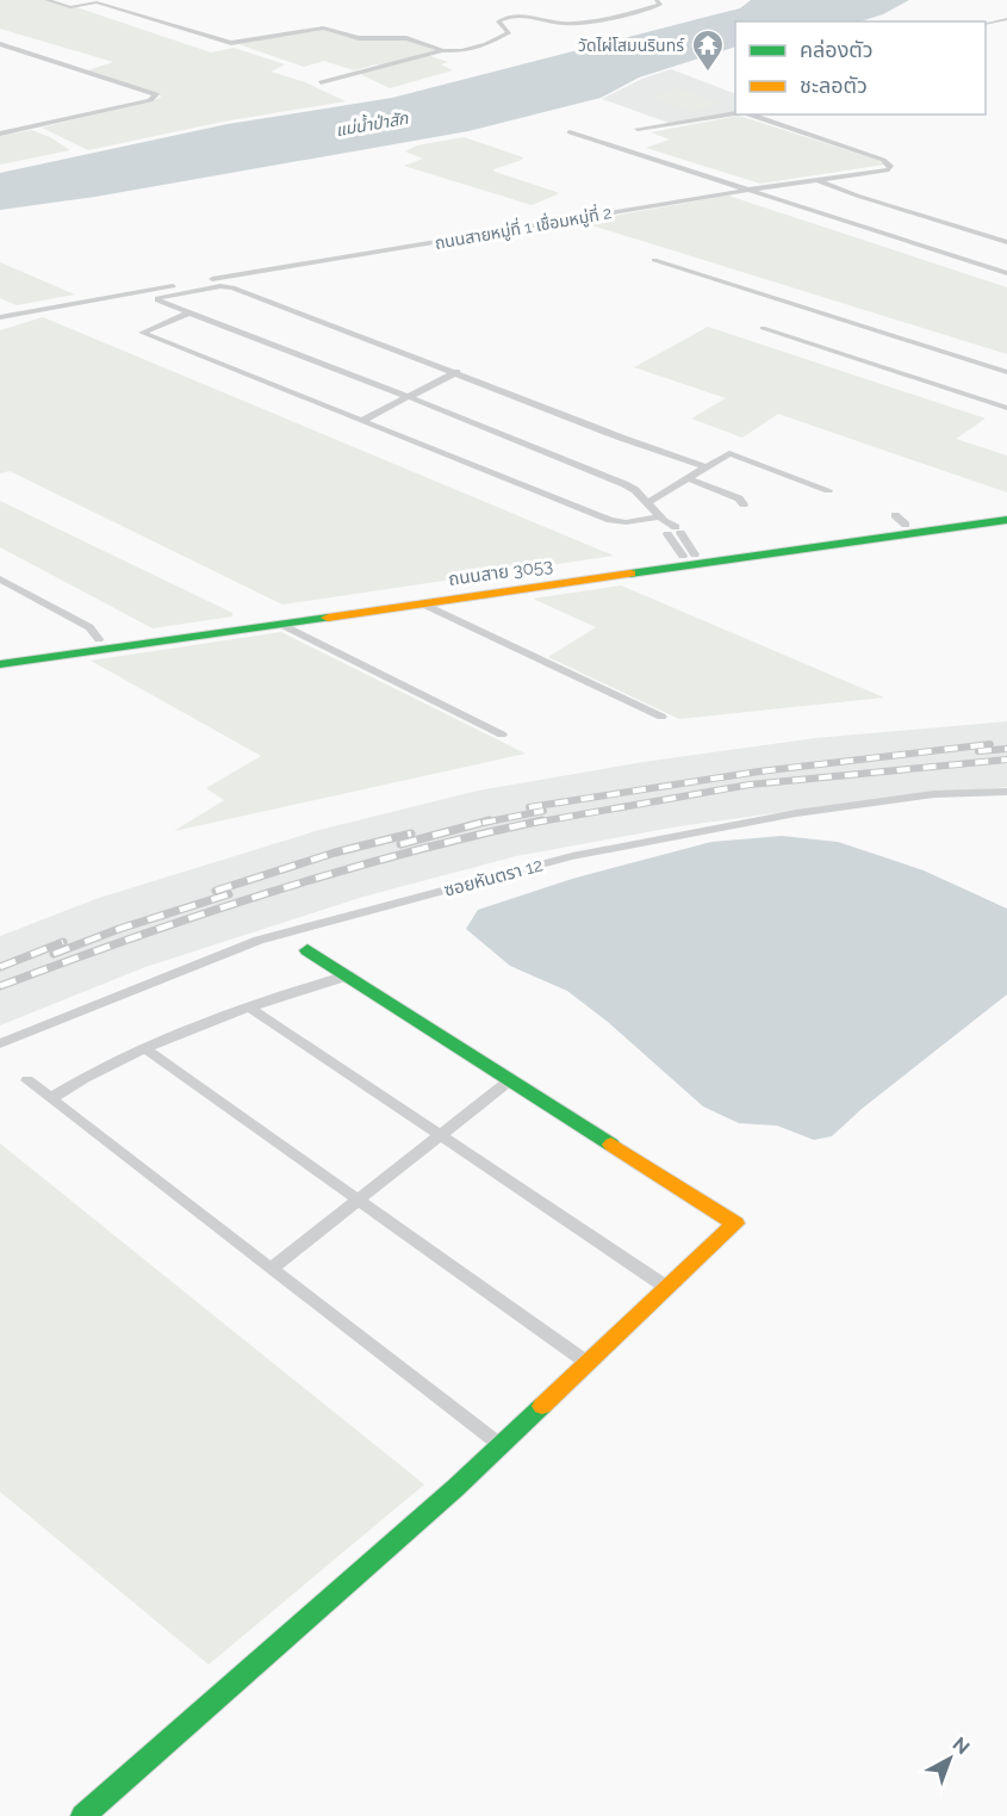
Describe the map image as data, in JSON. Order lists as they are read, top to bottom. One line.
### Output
{"streets":{"main road":["ถนนสาย 3053"],"street":["ถนนสายหมู่ที่ 1 เชื่อมหมู่ที่ 2","ซอยหันตรา 12"]},"water":["แม่น้ำป่าสัก"],"places":{"temple":["วัดไผ่โสมนรินทร์"]},"legend":["คล่องตัว","ชะลอตัว"],"north":"top right"}
